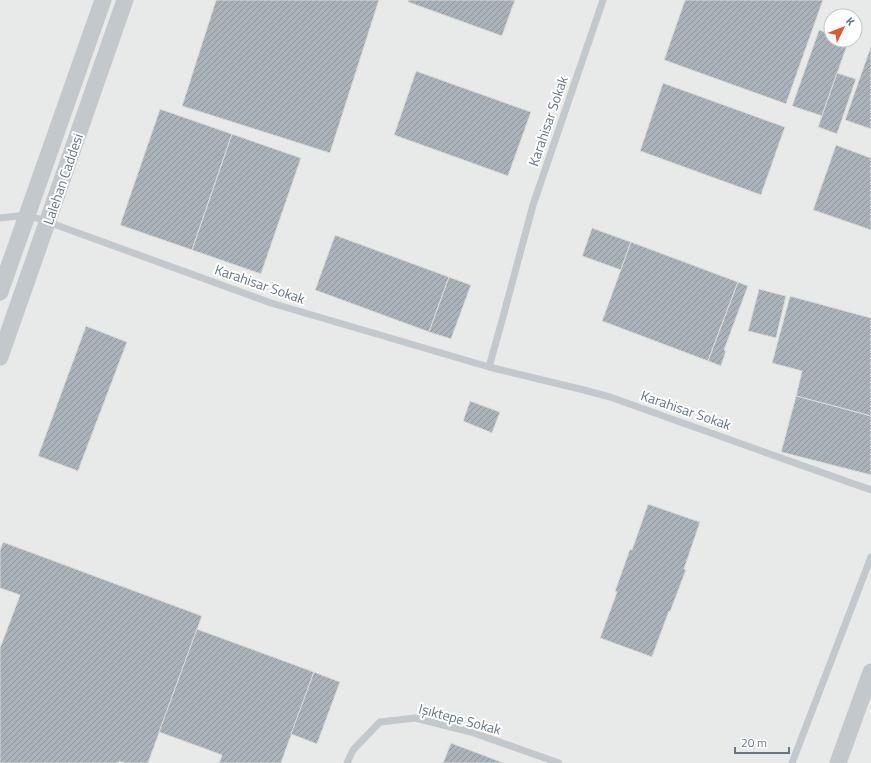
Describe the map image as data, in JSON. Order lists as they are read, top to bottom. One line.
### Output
{"streets":{"street":["Lalehan Caddesi"],"lane":["Karahisar Sokak","Işıktepe Sokak"]},"crossings":[["Karahisar Sokak","Lalehan Caddesi"]],"scale_bar":"20 m","north":"top right"}
